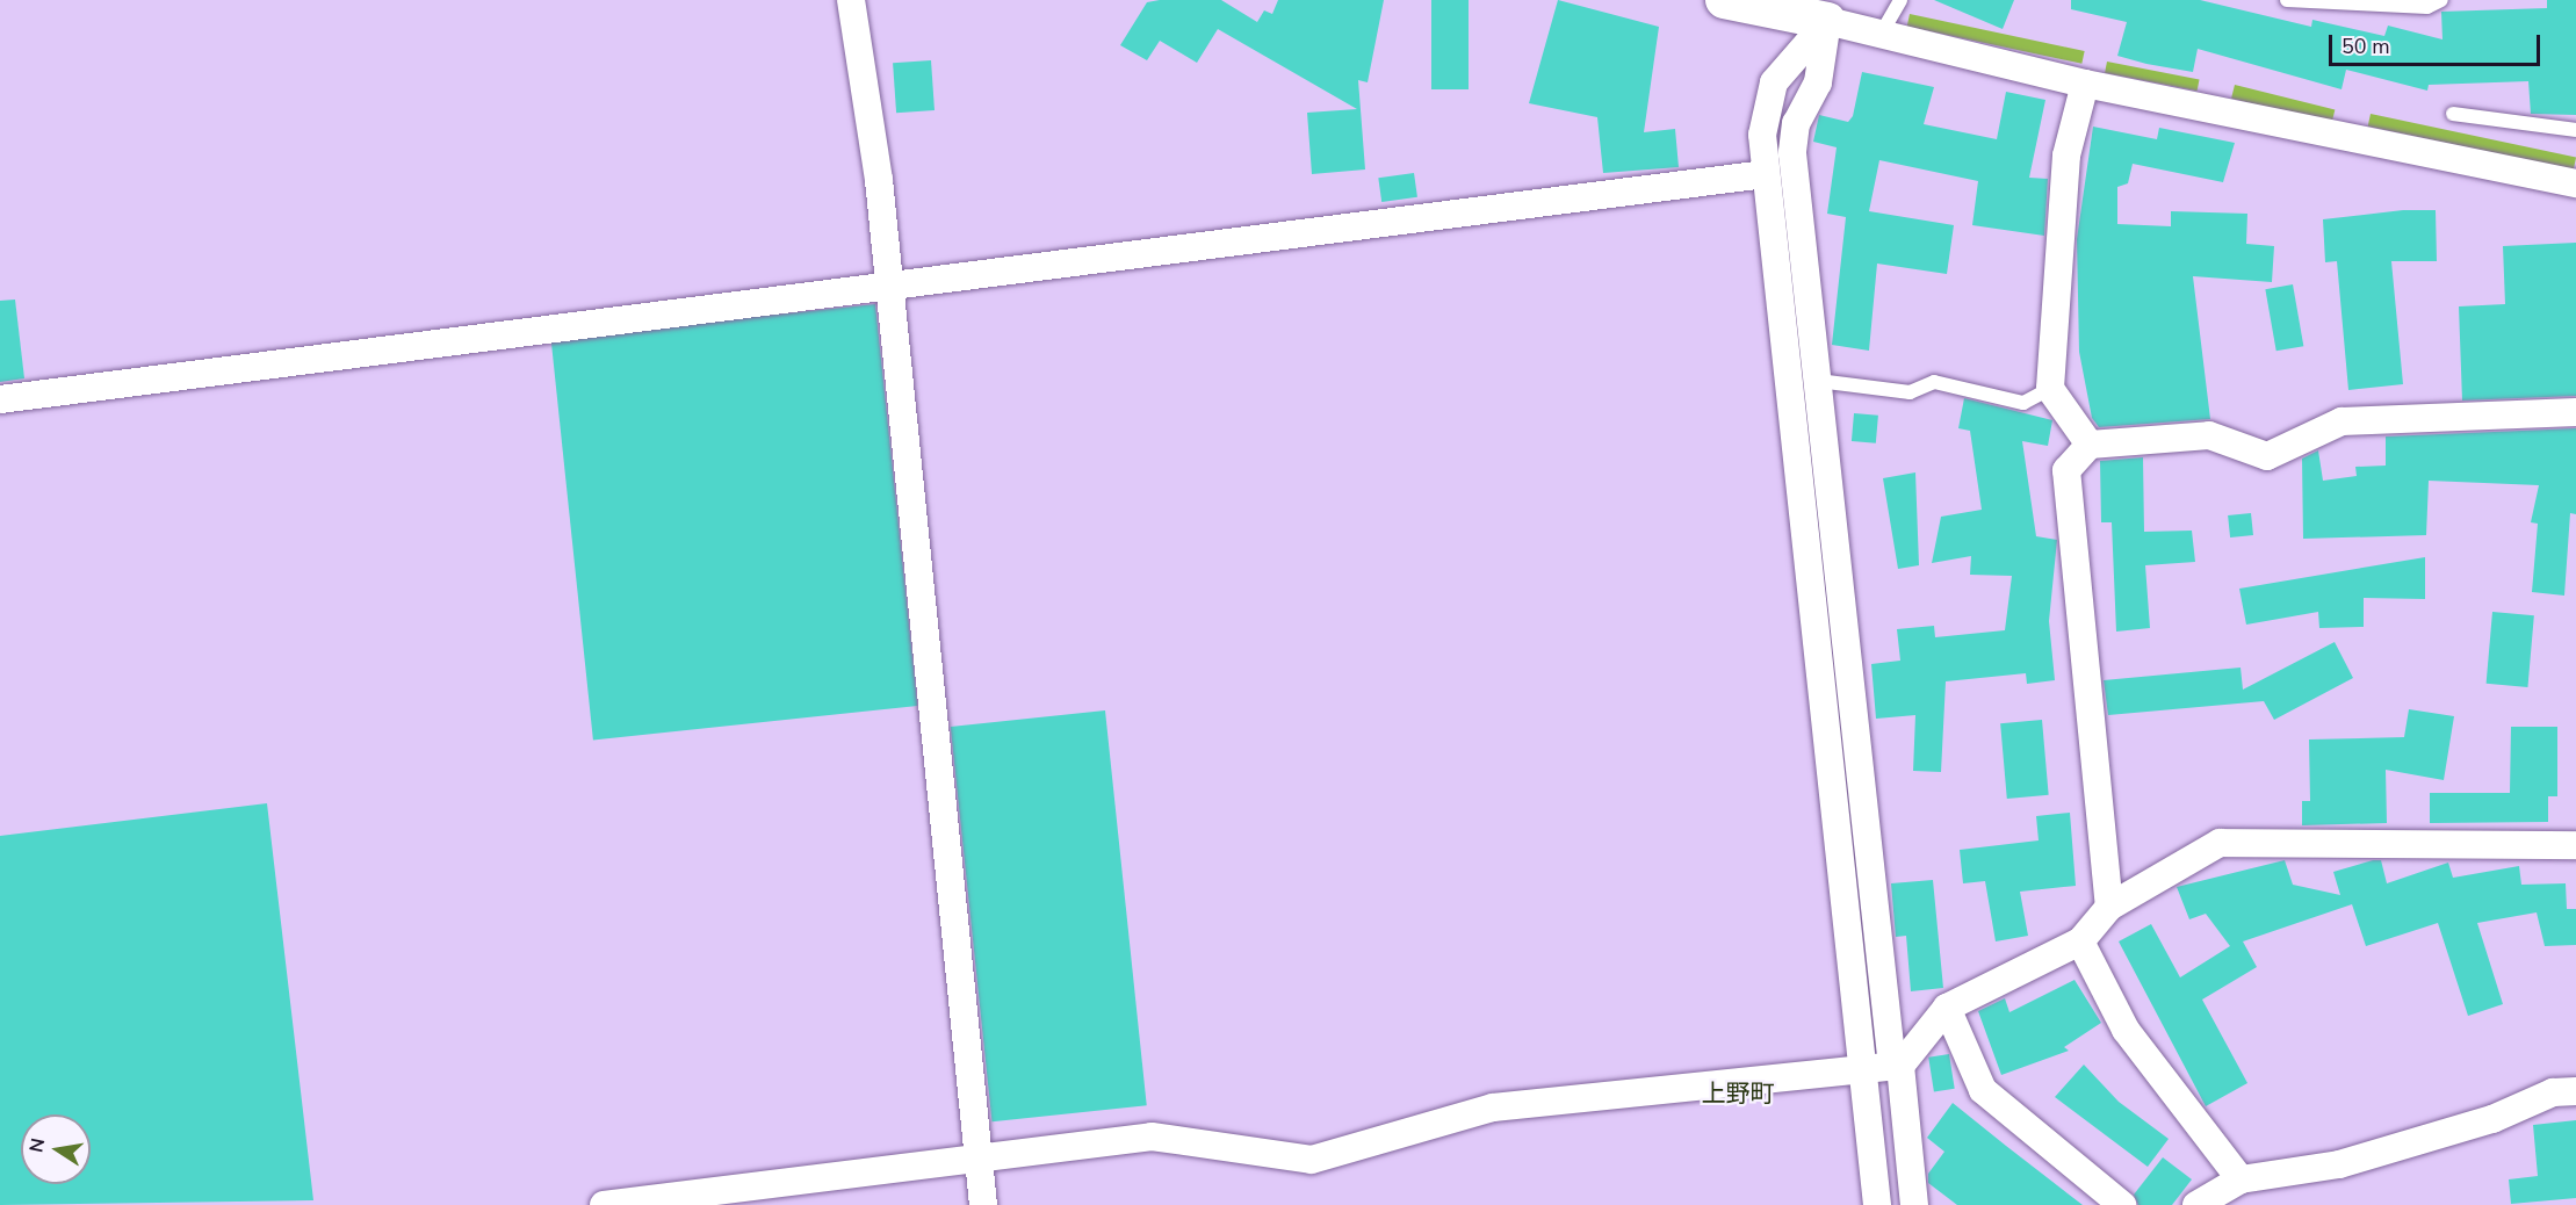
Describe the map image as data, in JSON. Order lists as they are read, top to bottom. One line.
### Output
{"districts":["上野町"],"scale_bar":"50 m","north":"left"}
